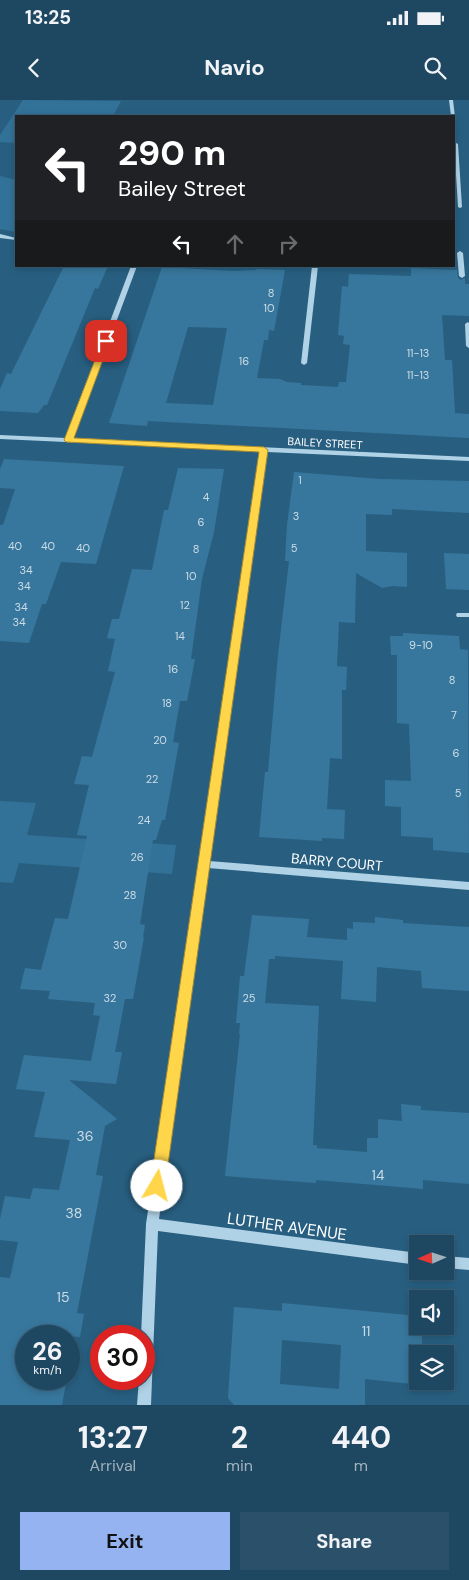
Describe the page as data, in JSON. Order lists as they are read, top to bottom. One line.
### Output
{"streets":{"street":["BAILEY STREET","BARRY COURT","LUTHER AVENUE"]},"house_numbers":["8","10","11-13","16","11-13","1","4","3","6","40","40","40","5","8","34","10","34","12","34","34","14","9-10","16","8","18","7","20","6","22","5","24","26","28","30","32","25","36","14","38","15","11"],"north":"left","page":{"status":"13:25","header":"Navio","turn":["290 m","Bailey Street"],"speed":"26 km/h","limit":"30","eta":["13:27","Arrival","2","min","440","m"],"buttons":["Exit","Share"]}}
